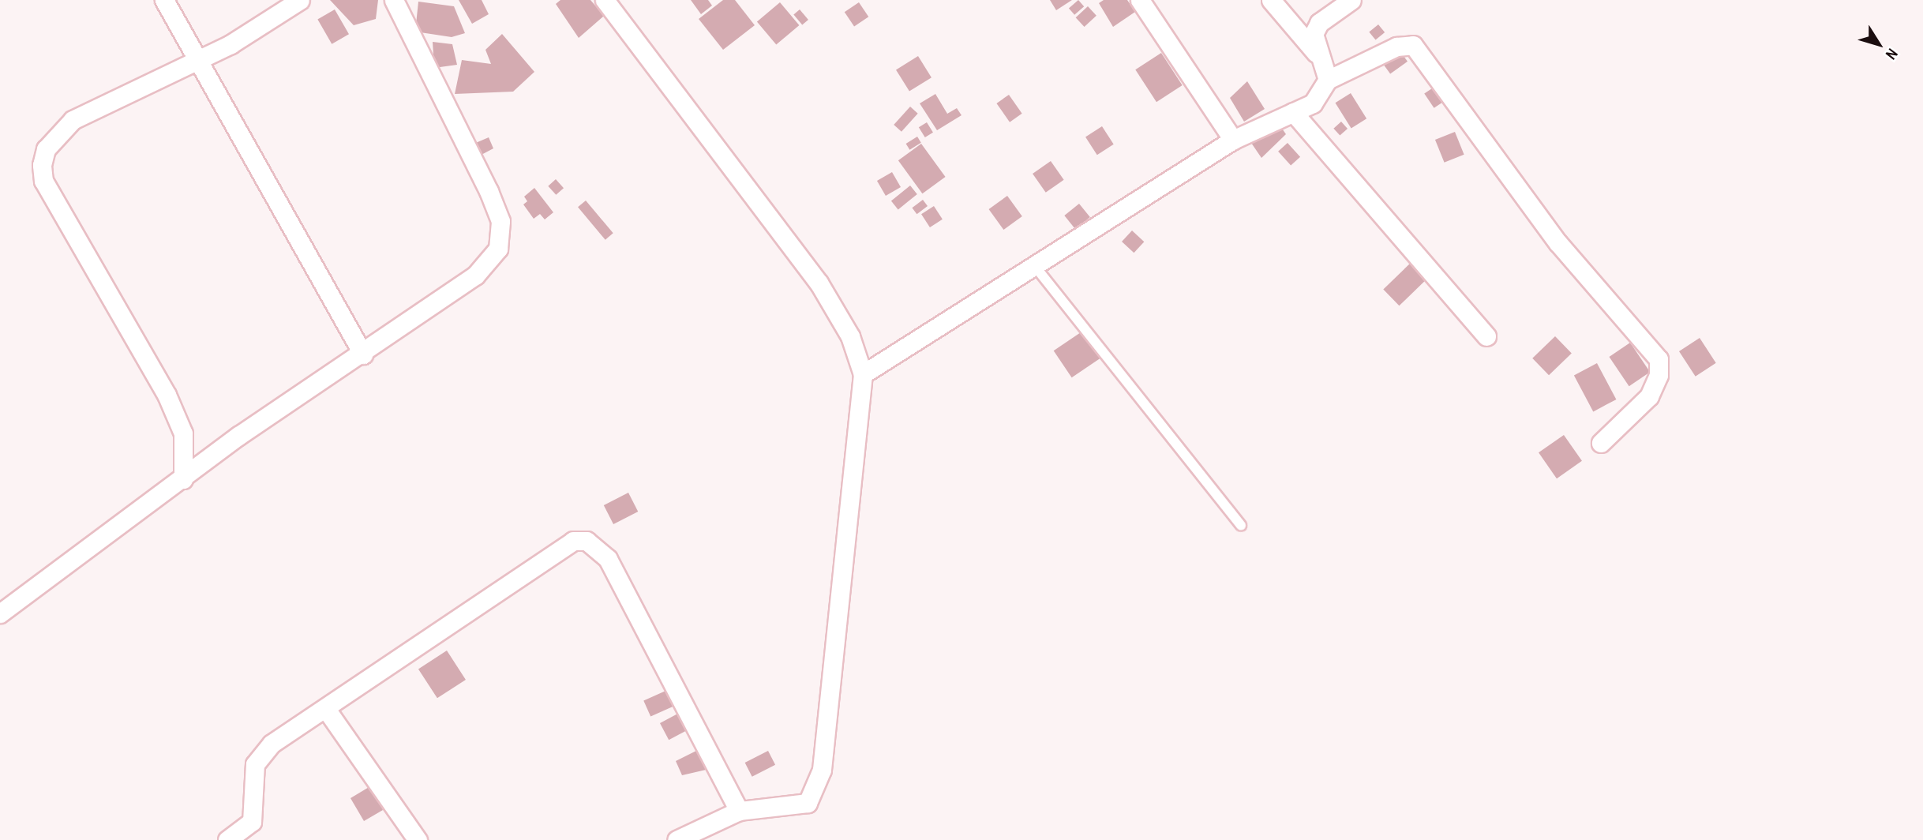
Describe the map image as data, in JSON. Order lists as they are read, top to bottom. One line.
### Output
{"north":"bottom right"}
